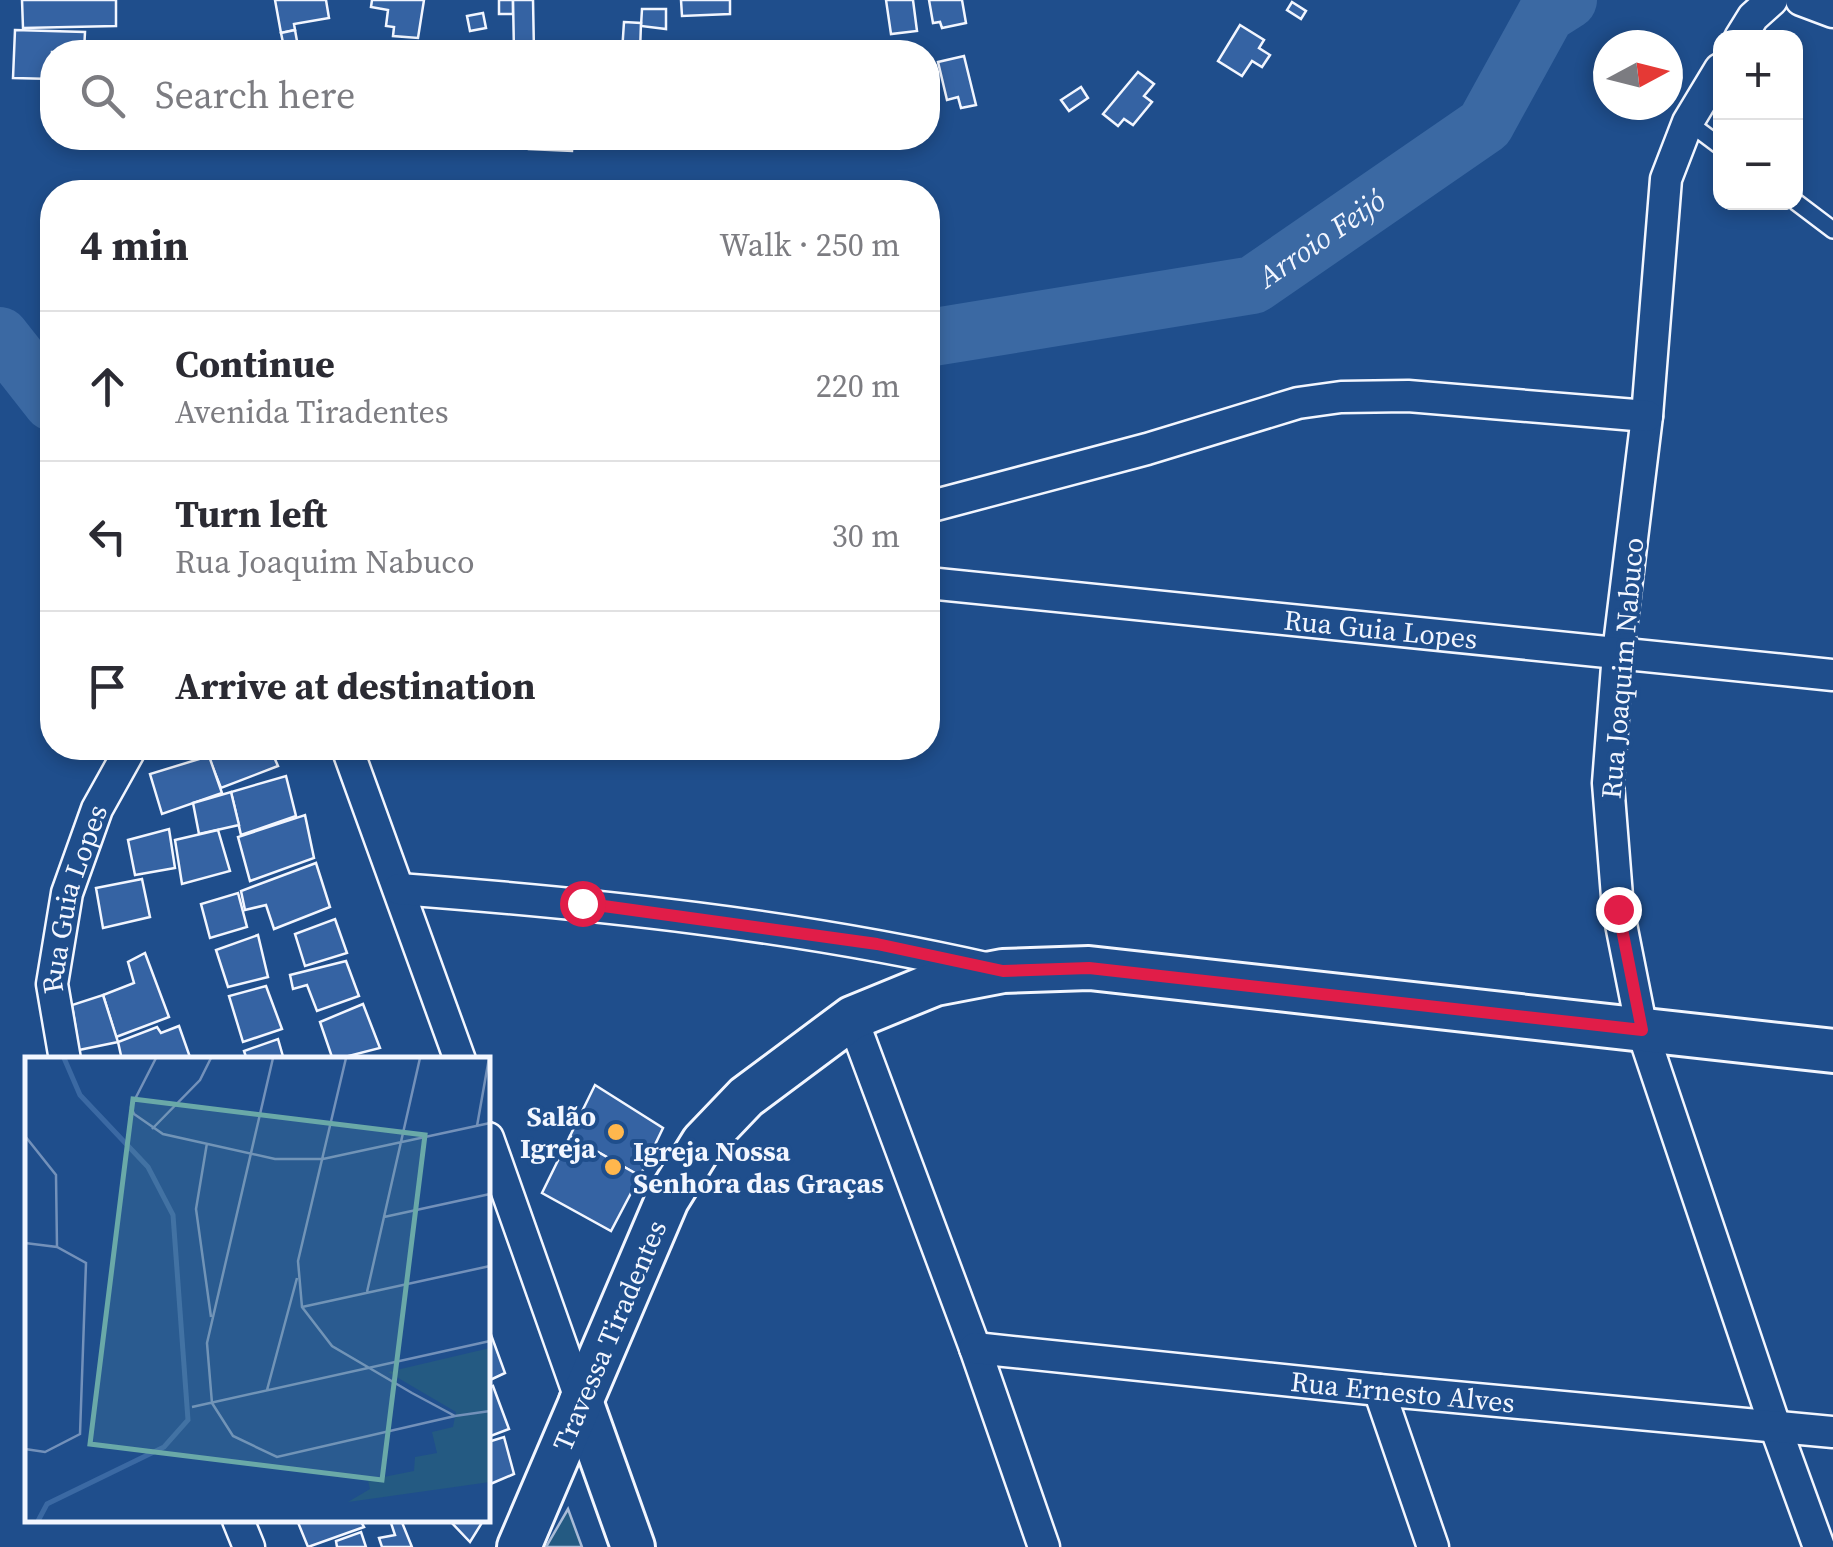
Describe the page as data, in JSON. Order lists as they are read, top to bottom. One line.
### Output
{"streets":{"main road":["Travessa Tiradentes"],"street":["Rua Guia Lopes","Rua Joaquim Nabuco","Rua Ernesto Alves"]},"crossings":[["Rua Guia Lopes","Rua Joaquim Nabuco"],["Rua Joaquim Nabuco","Travessa Tiradentes"],["Rua Joaquim Nabuco","Rua Ernesto Alves"]],"water":["Arroio Feijó"],"places":["Salão Igreja","Igreja Nossa Senhora das Graças"],"north":"right","page":{"map_buttons":["+","−"],"search":"Search here","heading":["4 min","Walk · 250 m"],"list":[["Continue","Avenida Tiradentes","220 m"],["Turn left","Rua Joaquim Nabuco","30 m"],"Arrive at destination"]}}
